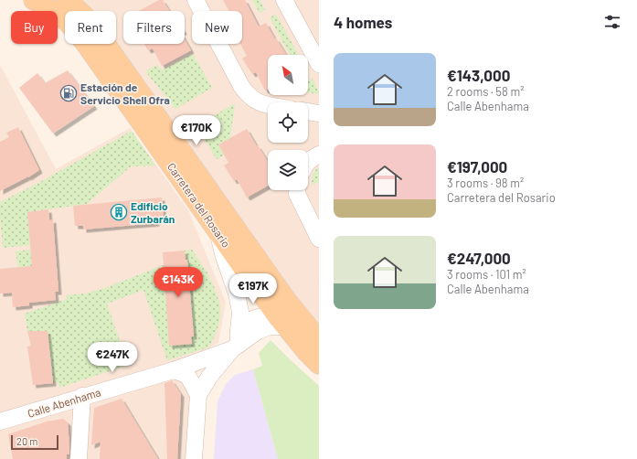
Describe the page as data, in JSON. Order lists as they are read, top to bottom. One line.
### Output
{"streets":{"main road":["Carretera del Rosario"],"street":["Calle Abenhama"]},"places":{"fuel station":["Estación de Servicio Shell Ofra"],"building":["Edificio Zurbarán"]},"scale_bar":"20 m","north":"top left","page":{"heading":"4 homes","chip":["Buy","Rent","Filters","New"],"list":[{"name":"€143,000","note":"2 rooms · 58 m² · Calle Abenhama"},{"name":"€197,000","note":"3 rooms · 98 m² · Carretera del Rosario"},{"name":"€247,000","note":"3 rooms · 101 m² · Calle Abenhama"}],"price":["€170K","€143K","€197K","€247K"],"scale":"20 m"}}
